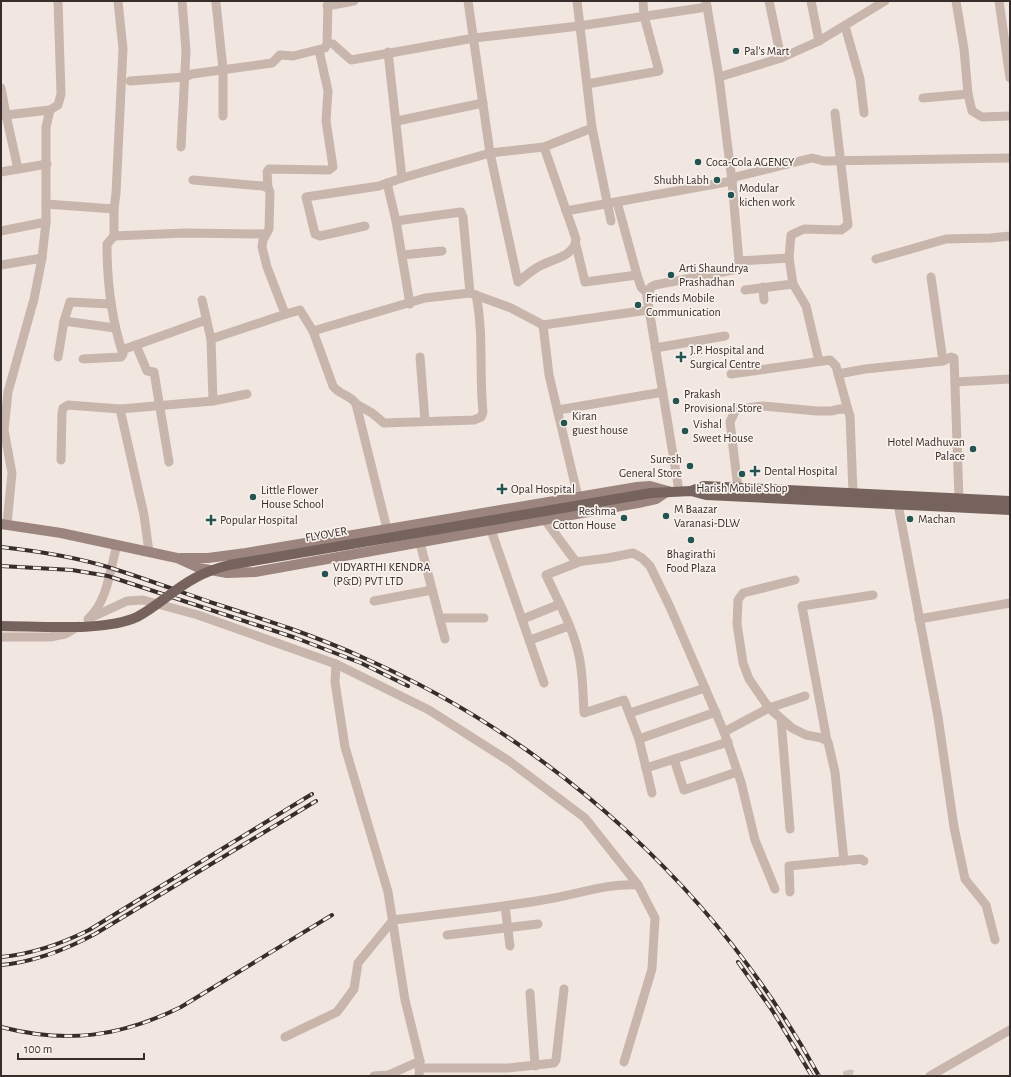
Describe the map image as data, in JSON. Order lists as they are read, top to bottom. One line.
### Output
{"streets":{"main road":["FLYOVER"]},"places":{"other":["Pal's Mart","Coca-Cola AGENCY","Shubh Labh","Modular kichen work","Arti Shaundrya Prashadhan","Friends Mobile Communication","Prakash Provisional Store","Kiran guest house","Vishal Sweet House","Hotel Madhuvan Palace","Suresh General Store","Harish Mobile Shop","Little Flower House School","M Baazar Varanasi-DLW","Reshma Cotton House","Machan","Bhagirathi Food Plaza","VIDYARTHI KENDRA (P&D) PVT LTD"],"health":["J.P. Hospital and Surgical Centre","Dental Hospital","Opal Hospital","Popular Hospital"]},"scale_bar":"100 m"}
